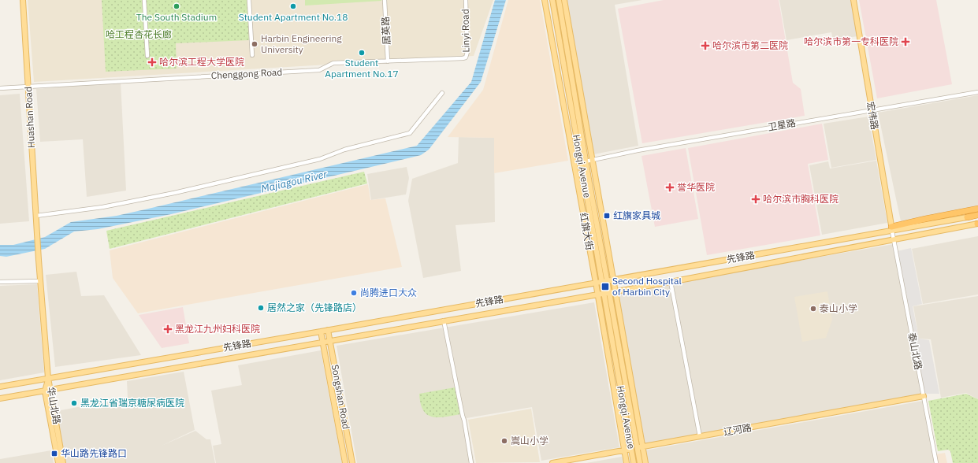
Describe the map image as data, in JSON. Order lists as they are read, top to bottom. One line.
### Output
{"streets":{"main road":["宏伟路","Huashan Road","Hongqi Avenue","红旗大街","先锋路","Songshan Road","华山北路","辽河路"],"street":["居英路","Linyi Road","Chenggong Road","卫星路","泰山北路"]},"crossings":[["居英路","Chenggong Road"],["Linyi Road","Chenggong Road"],["Chenggong Road","Huashan Road"],["宏伟路","卫星路"],["宏伟路","先锋路"],["宏伟路","泰山北路"],["Huashan Road","先锋路"],["Huashan Road","华山北路"],["卫星路","Hongqi Avenue"],["卫星路","红旗大街"],["Hongqi Avenue","红旗大街"],["Hongqi Avenue","先锋路"],["Hongqi Avenue","辽河路"],["红旗大街","先锋路"],["红旗大街","辽河路"],["先锋路","泰山北路"],["先锋路","Songshan Road"],["先锋路","华山北路"],["泰山北路","辽河路"]],"water":["Majiagou River"],"parks":["哈工程杏花长廊"],"places":{"other":["The South Stadium","Student Apartment No.18","Harbin Engineering University","Student Apartment No.17","尚腾进口大众","居然之家（先锋路店）","泰山小学","黑龙江省瑞京糖尿病医院","嵩山小学"],"health":["哈尔滨市第一专科医院","哈尔滨市第二医院","哈尔滨工程大学医院","誉华医院","哈尔滨市胸科医院","黑龙江九州妇科医院"],"transit":["红旗家具城","Second Hospital of Harbin City","华山路先锋路口"]}}
